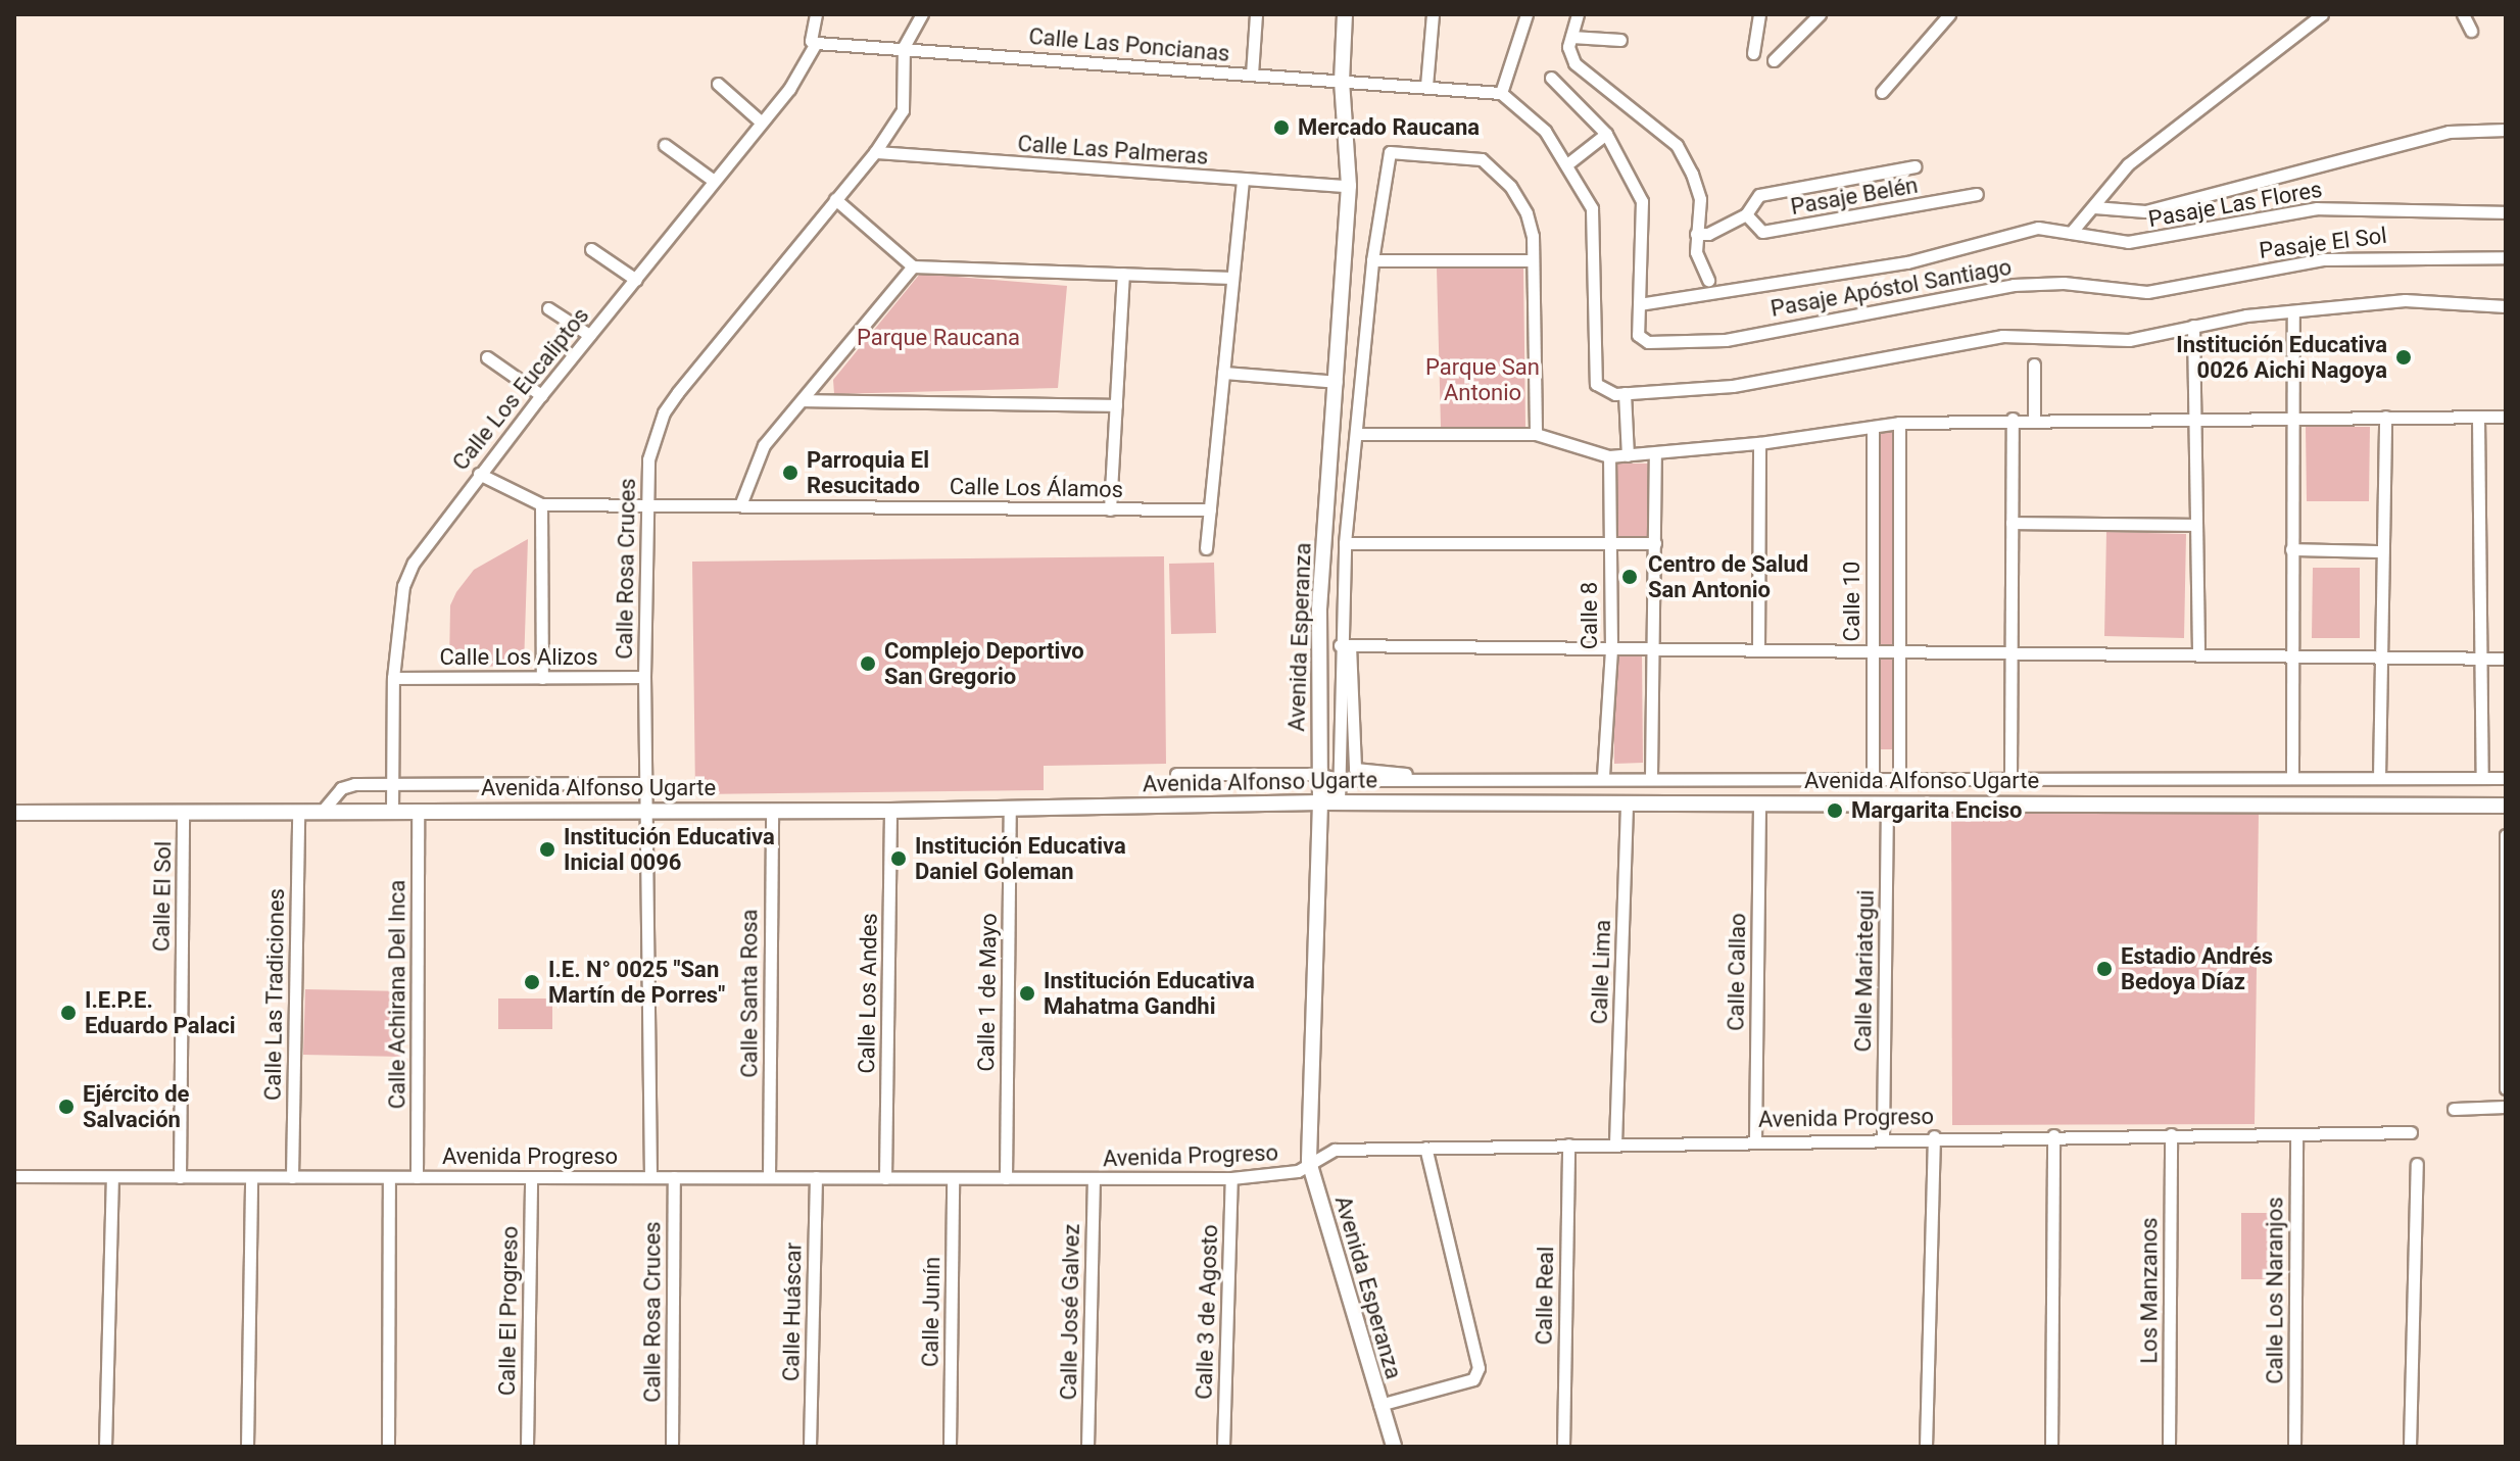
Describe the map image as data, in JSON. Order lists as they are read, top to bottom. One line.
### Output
{"streets":{"street":["Calle Las Poncianas","Calle Las Palmeras","Pasaje Belén","Pasaje Las Flores","Pasaje El Sol","Pasaje Apóstol Santiago","Calle Los Eucaliptos","Calle Los Álamos","Calle Rosa Cruces","Calle 10","Calle 8","Avenida Esperanza","Calle Los Alizos","Avenida Alfonso Ugarte","Calle El Sol","Calle Mariategui","Calle Lima","Calle Callao","Calle 1 de Mayo","Calle Santa Rosa","Calle Los Andes","Calle Las Tradiciones","Calle Achirana Del Inca","Avenida Progreso","Los Manzanos","Calle Los Naranjos","Calle Real","Calle El Progreso","Calle Huáscar","Calle Junín","Calle José Galvez","Calle 3 de Agosto"]},"crossings":[["Calle Las Poncianas","Calle Los Eucaliptos"],["Calle Las Poncianas","Calle Rosa Cruces"],["Calle Las Poncianas","Avenida Esperanza"],["Calle Las Palmeras","Calle Rosa Cruces"],["Calle Las Palmeras","Avenida Esperanza"],["Pasaje Las Flores","Pasaje Apóstol Santiago"],["Pasaje El Sol","Pasaje Apóstol Santiago"],["Calle Los Eucaliptos","Calle Los Álamos"],["Calle Los Eucaliptos","Calle Los Alizos"],["Calle Los Eucaliptos","Avenida Alfonso Ugarte"],["Calle Los Álamos","Calle Rosa Cruces"],["Calle Rosa Cruces","Calle Los Alizos"],["Calle Rosa Cruces","Avenida Alfonso Ugarte"],["Calle Rosa Cruces","Avenida Progreso"],["Calle 10","Avenida Alfonso Ugarte"],["Calle 8","Avenida Alfonso Ugarte"],["Avenida Esperanza","Avenida Alfonso Ugarte"],["Avenida Esperanza","Avenida Progreso"],["Avenida Alfonso Ugarte","Calle El Sol"],["Avenida Alfonso Ugarte","Calle Mariategui"],["Avenida Alfonso Ugarte","Calle Lima"],["Avenida Alfonso Ugarte","Calle Callao"],["Avenida Alfonso Ugarte","Calle 1 de Mayo"],["Avenida Alfonso Ugarte","Calle Santa Rosa"],["Avenida Alfonso Ugarte","Calle Los Andes"],["Avenida Alfonso Ugarte","Calle Las Tradiciones"],["Avenida Alfonso Ugarte","Calle Achirana Del Inca"],["Calle El Sol","Avenida Progreso"],["Calle Mariategui","Avenida Progreso"],["Calle Lima","Avenida Progreso"],["Calle Callao","Avenida Progreso"],["Calle 1 de Mayo","Avenida Progreso"],["Calle Santa Rosa","Avenida Progreso"],["Calle Los Andes","Avenida Progreso"],["Calle Las Tradiciones","Avenida Progreso"],["Calle Achirana Del Inca","Avenida Progreso"],["Avenida Progreso","Los Manzanos"],["Avenida Progreso","Calle Los Naranjos"],["Avenida Progreso","Calle Real"],["Avenida Progreso","Calle El Progreso"],["Avenida Progreso","Calle Huáscar"],["Avenida Progreso","Calle Junín"],["Avenida Progreso","Calle José Galvez"],["Avenida Progreso","Calle 3 de Agosto"]],"parks":["Parque Raucana","Parque San Antonio"],"places":["Mercado Raucana","Institución Educativa 0026 Aichi Nagoya","Parroquia El Resucitado","Centro de Salud San Antonio","Complejo Deportivo San Gregorio","Margarita Enciso","Institución Educativa Inicial 0096","Institución Educativa Daniel Goleman","Estadio Andrés Bedoya Díaz","I.E. N° 0025 \"San Martín de Porres\"","Institución Educativa Mahatma Gandhi","I.E.P.E. Eduardo Palaci","Ejército de Salvación"]}
